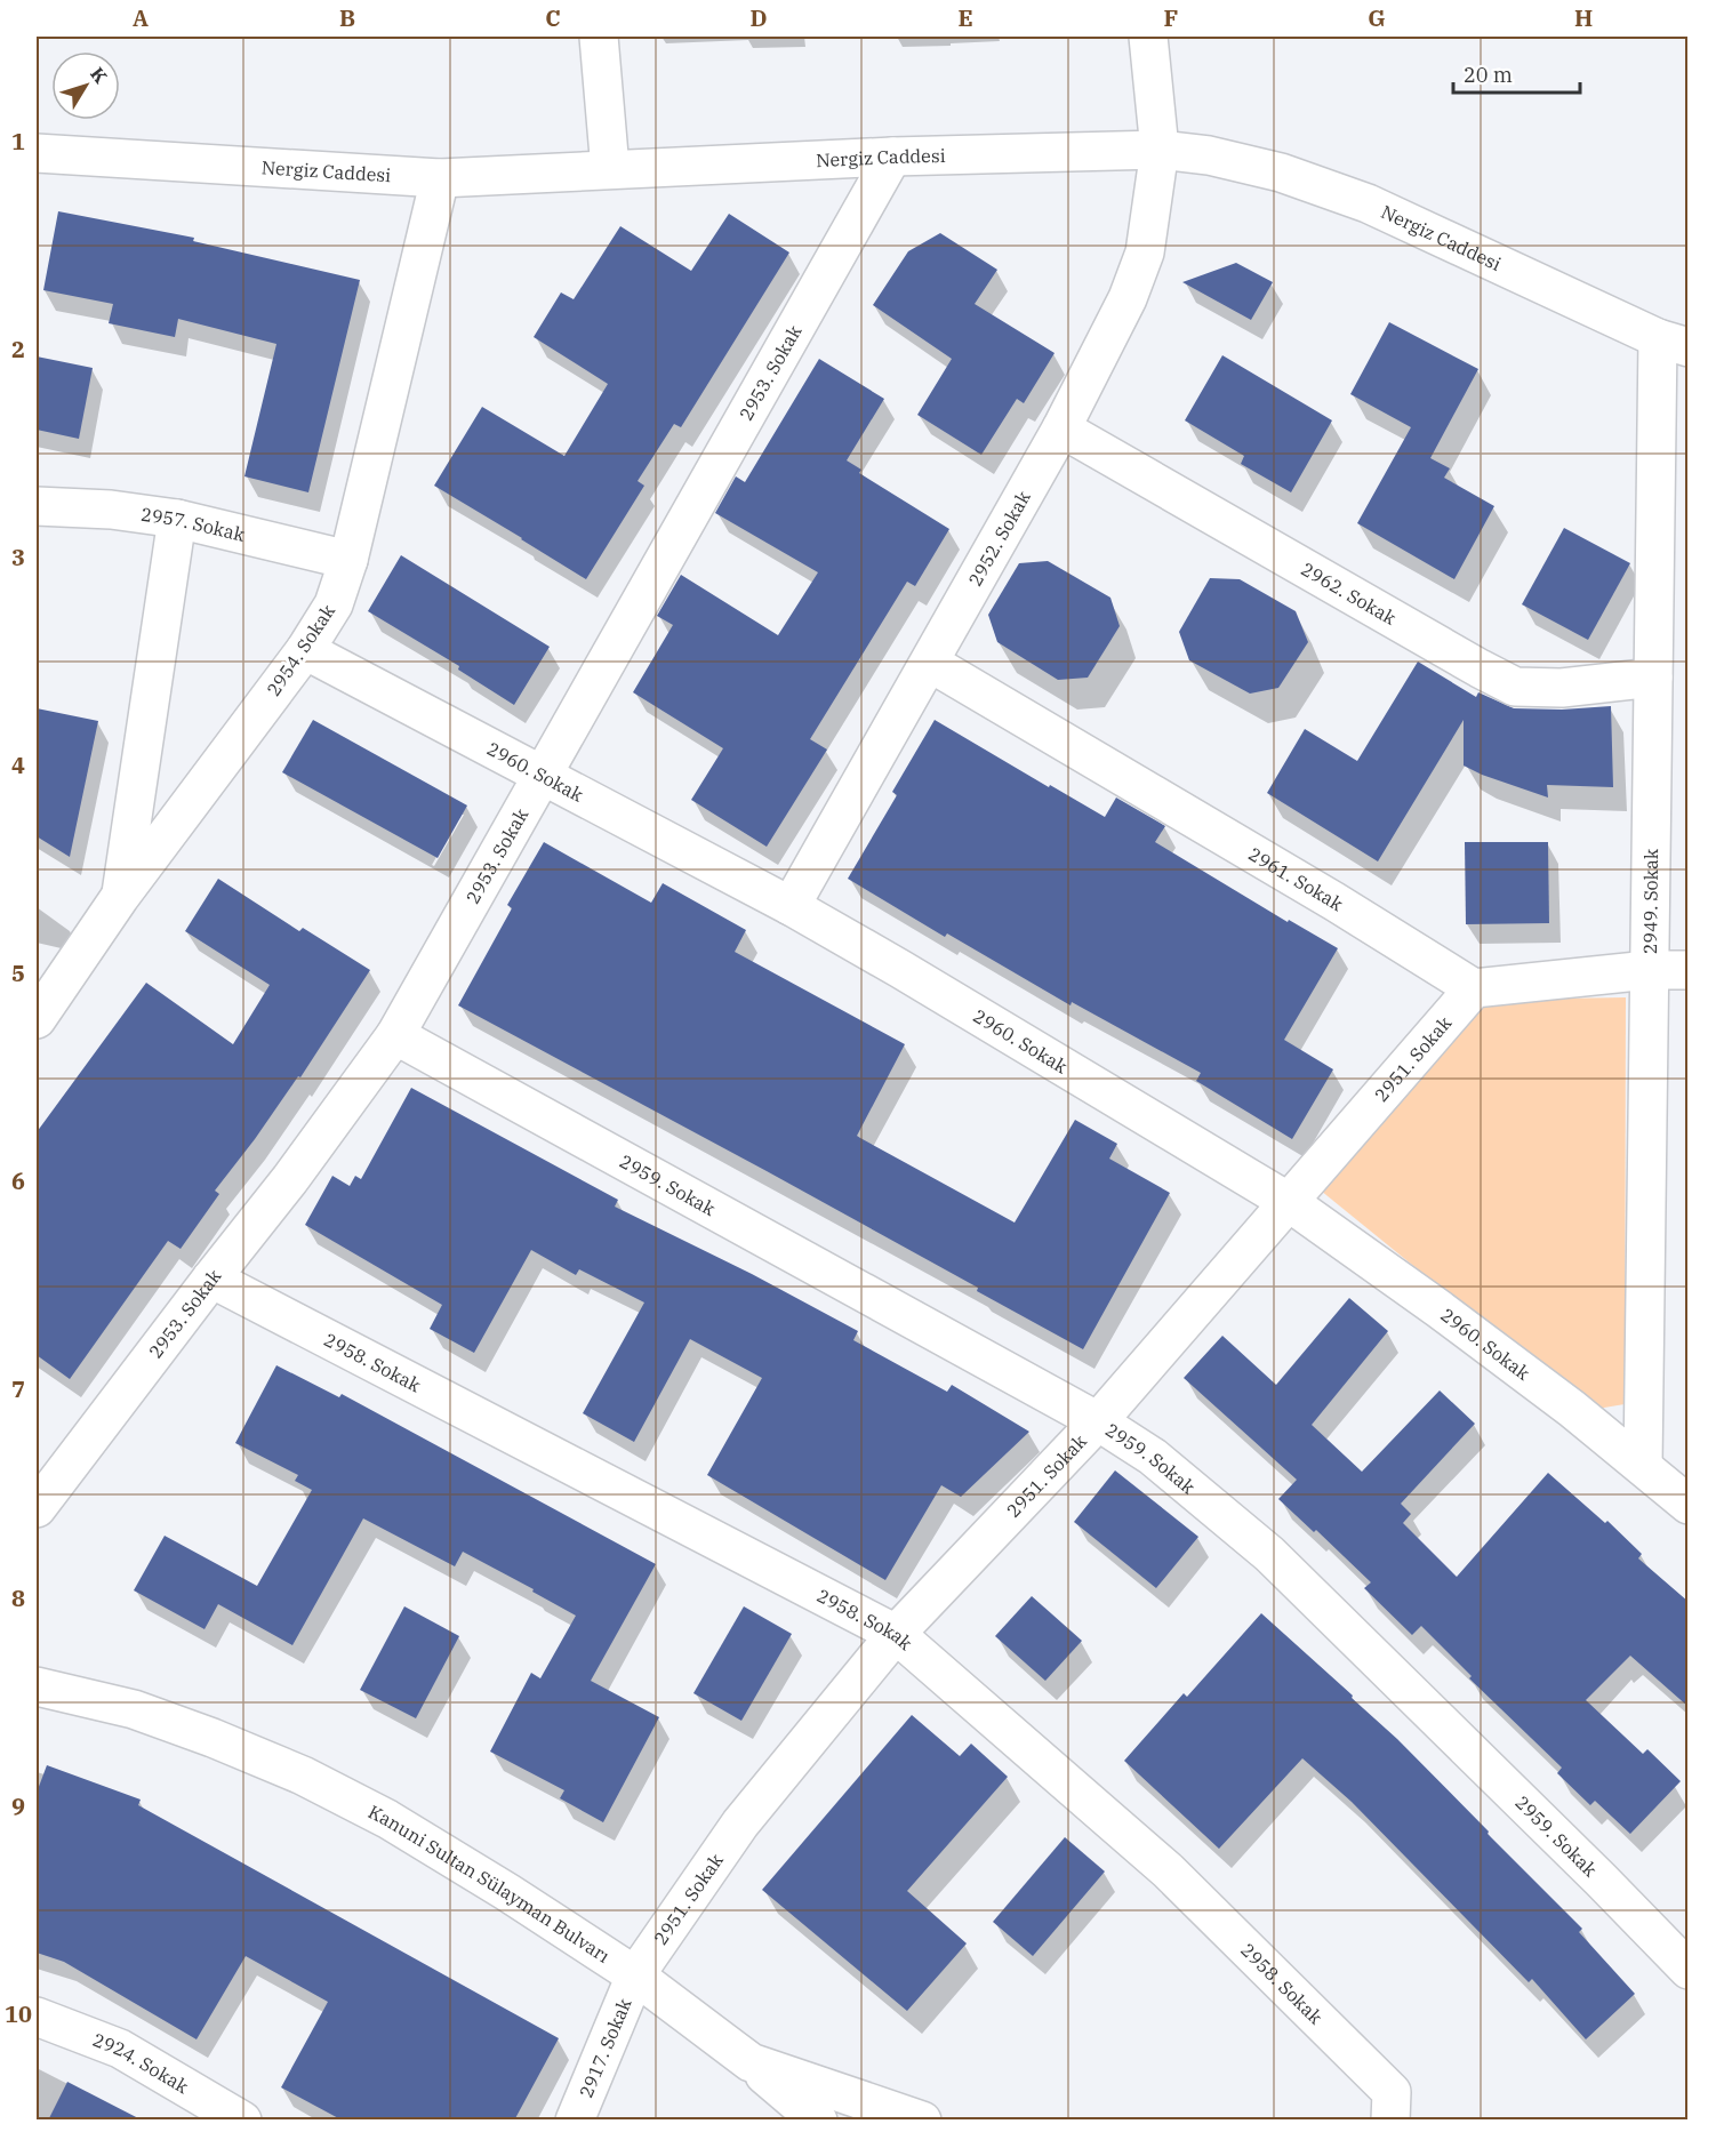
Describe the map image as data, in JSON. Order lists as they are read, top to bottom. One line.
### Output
{"streets":{"street":["Nergiz Caddesi","2953. Sokak","2957. Sokak","2952. Sokak","2962. Sokak","2954. Sokak","2960. Sokak","2961. Sokak","2949. Sokak","2951. Sokak","2959. Sokak","2958. Sokak","Kanuni Sultan Sülayman Bulvarı","2917. Sokak","2924. Sokak"]},"crossings":[["Nergiz Caddesi","2953. Sokak"],["Nergiz Caddesi","2952. Sokak"],["Nergiz Caddesi","2954. Sokak"],["Nergiz Caddesi","2949. Sokak"],["2953. Sokak","2960. Sokak"],["2953. Sokak","2959. Sokak"],["2953. Sokak","2958. Sokak"],["2957. Sokak","2954. Sokak"],["2952. Sokak","2962. Sokak"],["2952. Sokak","2960. Sokak"],["2952. Sokak","2961. Sokak"],["2962. Sokak","2949. Sokak"],["2954. Sokak","2960. Sokak"],["2960. Sokak","2949. Sokak"],["2960. Sokak","2951. Sokak"],["2961. Sokak","2951. Sokak"],["2951. Sokak","2959. Sokak"],["2951. Sokak","2958. Sokak"],["2951. Sokak","Kanuni Sultan Sülayman Bulvarı"],["2951. Sokak","2917. Sokak"],["Kanuni Sultan Sülayman Bulvarı","2917. Sokak"]],"scale_bar":"20 m","north":"top right","grid":{"columns":["A","B","C","D","E","F","G","H"],"rows":["1","2","3","4","5","6","7","8","9","10"]}}
